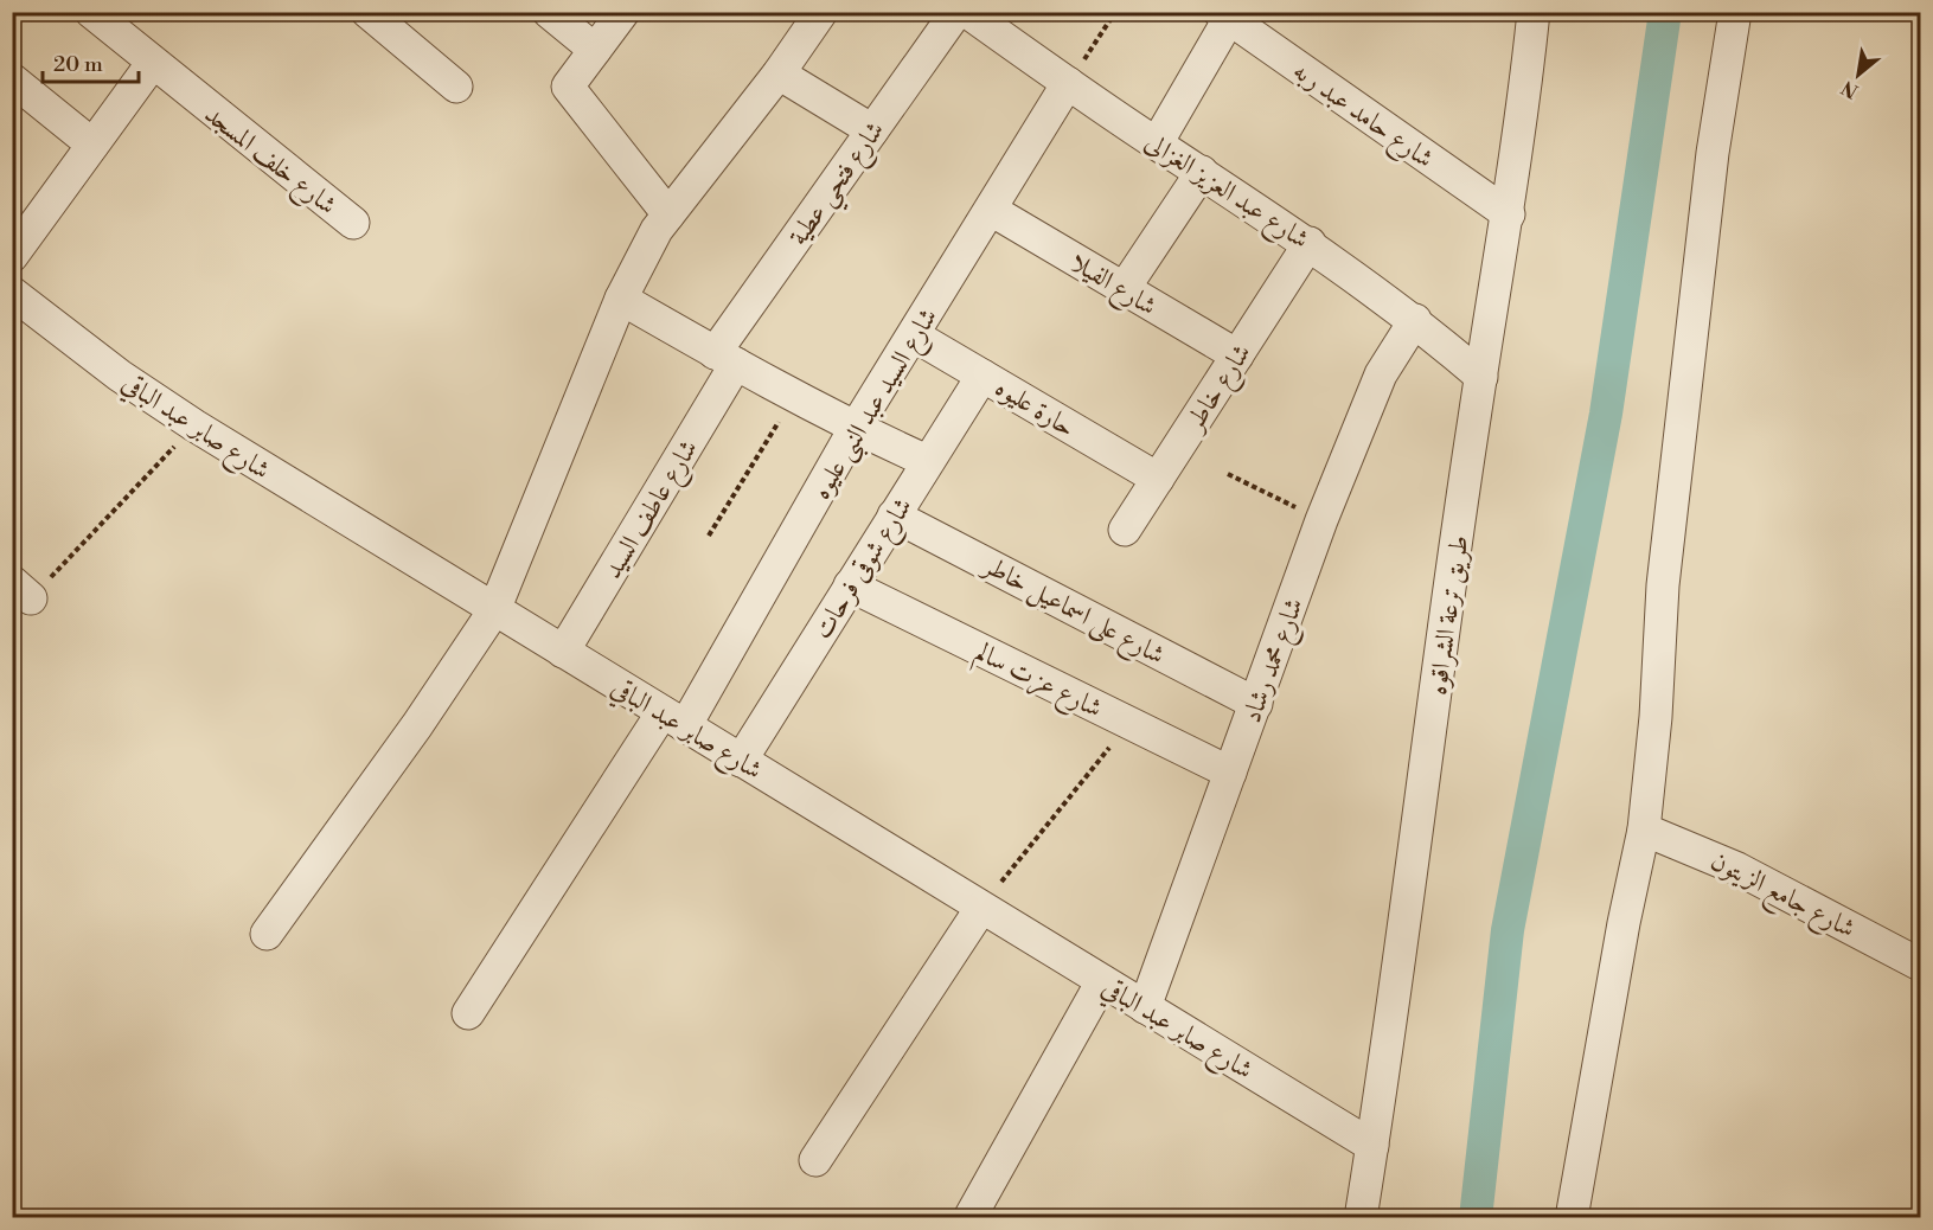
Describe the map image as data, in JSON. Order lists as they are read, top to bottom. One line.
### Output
{"streets":{"street":["شارع حامد عبد ربه","شارع خلف المسجد","شارع فتحي عطية","شارع عبد العزيز الغزالى","شارع الفيلا","شارع خاطر","شارع السيد عبد النبى عليوه","حارة عليوه","شارع صابر عبد الباقي","شارع عاطف السيد","شارع شوقى فرحات","شارع على اسماعيل خاطر","طريق ترعة الشراقوه","شارع محمد رشاد","شارع عزت سالم","شارع جامع الزيتون"]},"crossings":[["شارع حامد عبد ربه","طريق ترعة الشراقوه"],["شارع فتحي عطية","شارع عاطف السيد"],["شارع عبد العزيز الغزالى","شارع خاطر"],["شارع عبد العزيز الغزالى","شارع السيد عبد النبى عليوه"],["شارع عبد العزيز الغزالى","طريق ترعة الشراقوه"],["شارع عبد العزيز الغزالى","شارع محمد رشاد"],["شارع الفيلا","شارع خاطر"],["شارع الفيلا","شارع السيد عبد النبى عليوه"],["شارع خاطر","حارة عليوه"],["شارع السيد عبد النبى عليوه","حارة عليوه"],["شارع السيد عبد النبى عليوه","شارع صابر عبد الباقي"],["حارة عليوه","شارع شوقى فرحات"],["شارع صابر عبد الباقي","شارع عاطف السيد"],["شارع صابر عبد الباقي","شارع شوقى فرحات"],["شارع صابر عبد الباقي","طريق ترعة الشراقوه"],["شارع صابر عبد الباقي","شارع محمد رشاد"],["شارع شوقى فرحات","شارع على اسماعيل خاطر"],["شارع شوقى فرحات","شارع عزت سالم"],["شارع على اسماعيل خاطر","شارع محمد رشاد"],["شارع محمد رشاد","شارع عزت سالم"]],"scale_bar":"20 m","north":"bottom left"}
